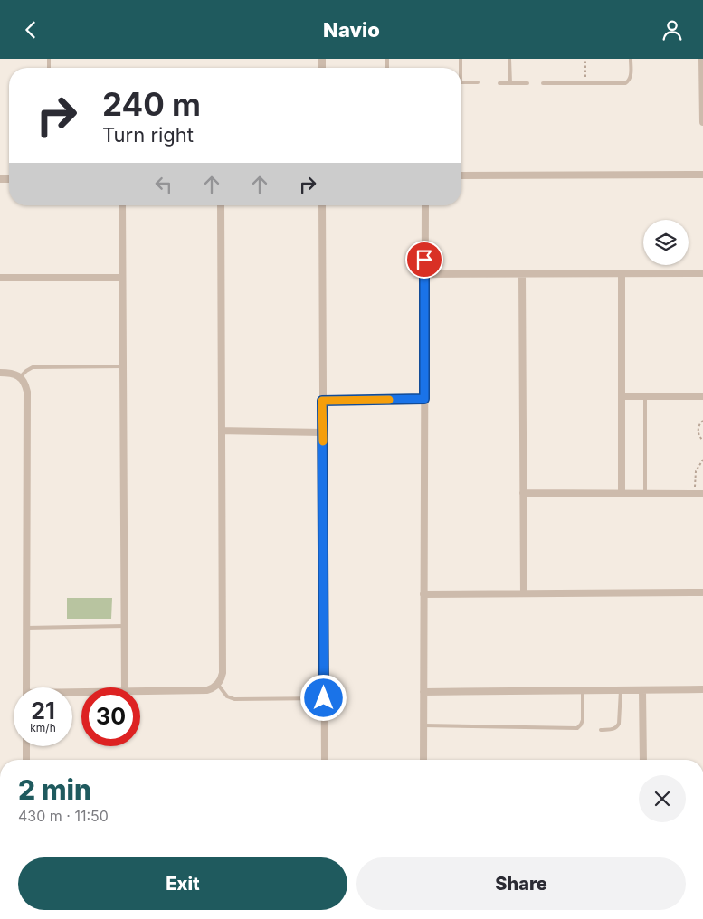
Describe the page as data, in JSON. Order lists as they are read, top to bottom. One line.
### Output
{"page":{"header":"Navio","turn":["240 m","Turn right"],"speed":"21 km/h","limit":"30","heading":["2 min","430 m · 11:50"],"buttons":["Exit","Share"]}}
